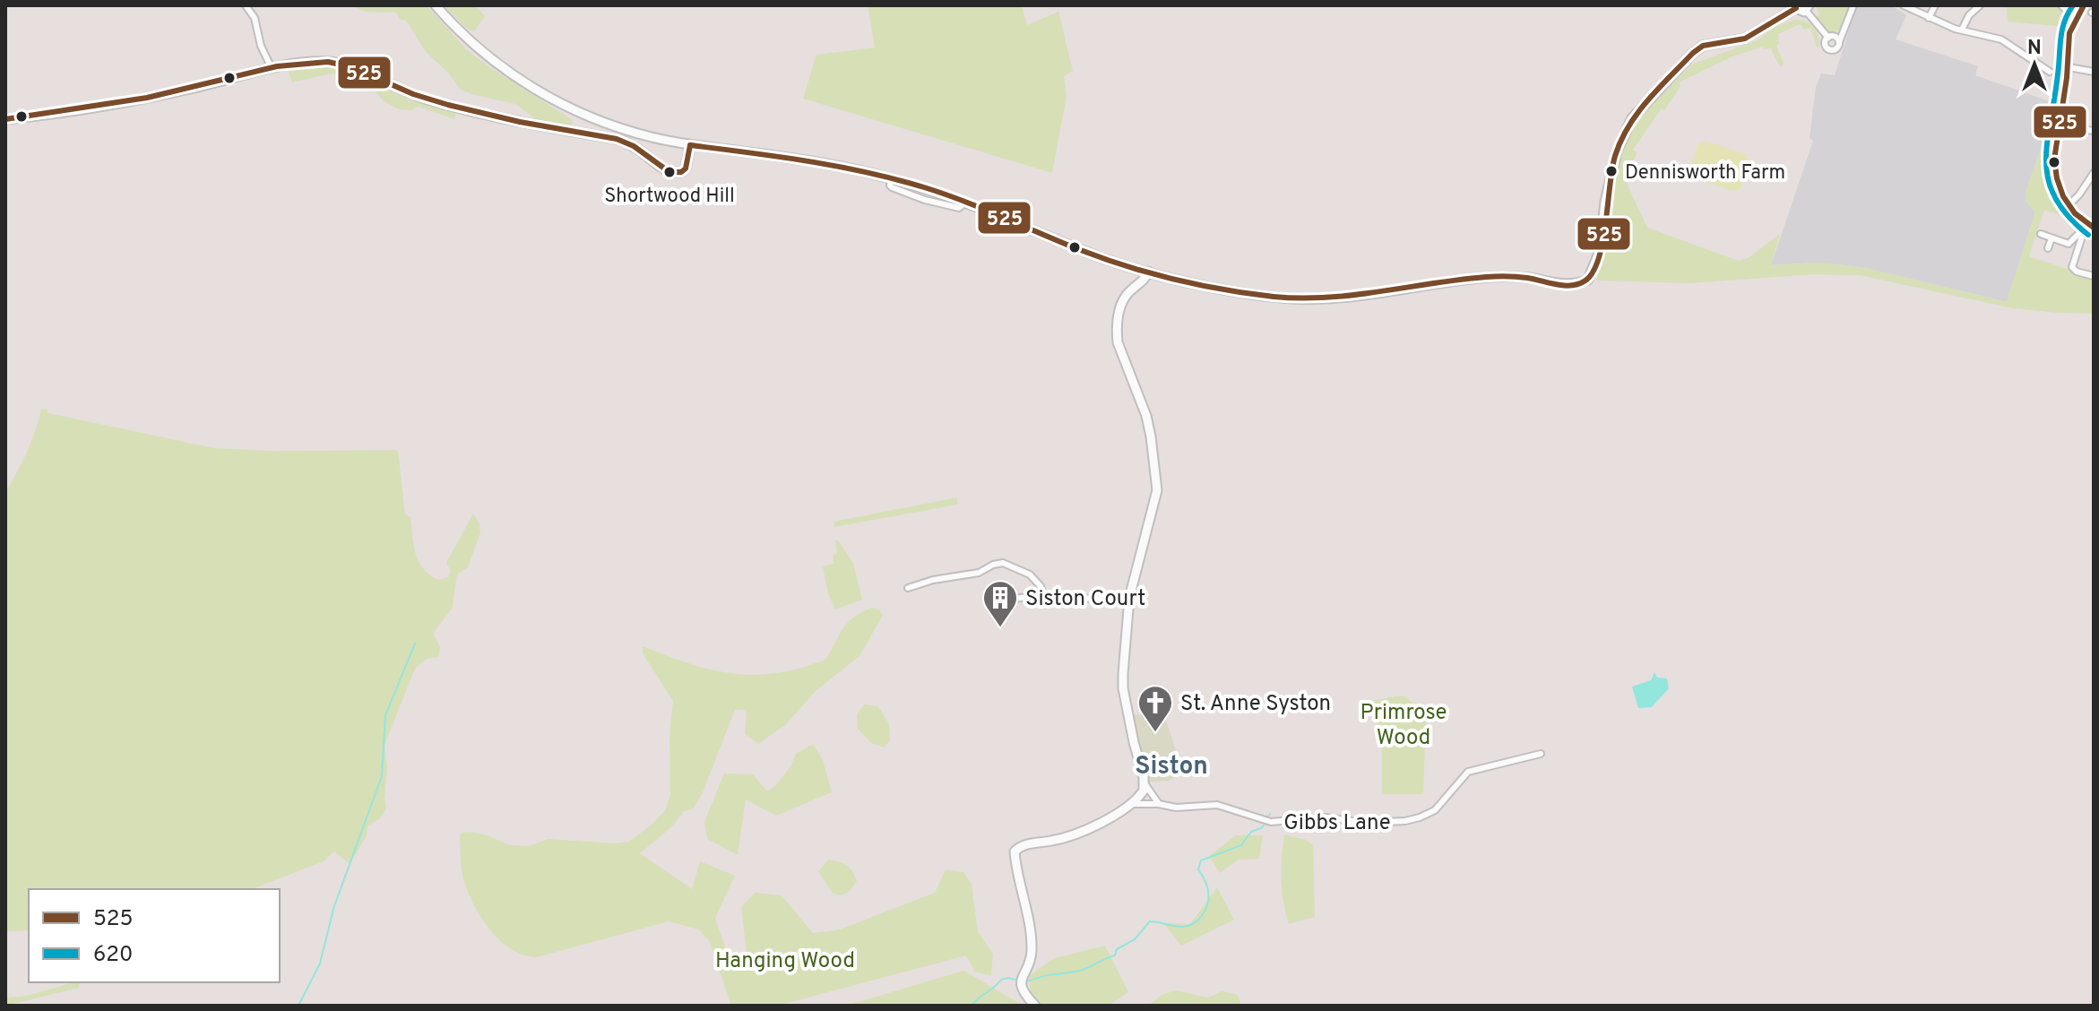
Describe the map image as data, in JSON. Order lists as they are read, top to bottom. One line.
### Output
{"streets":{"street":["Gibbs Lane"]},"districts":["Siston"],"parks":["Primrose Wood","Hanging Wood"],"places":{"other":["Dennisworth Farm","Shortwood Hill"],"building":["Siston Court"],"church":["St. Anne Syston"]},"lines":["transit line 525","transit line 620"],"legend":["525","620"],"north":"top"}
